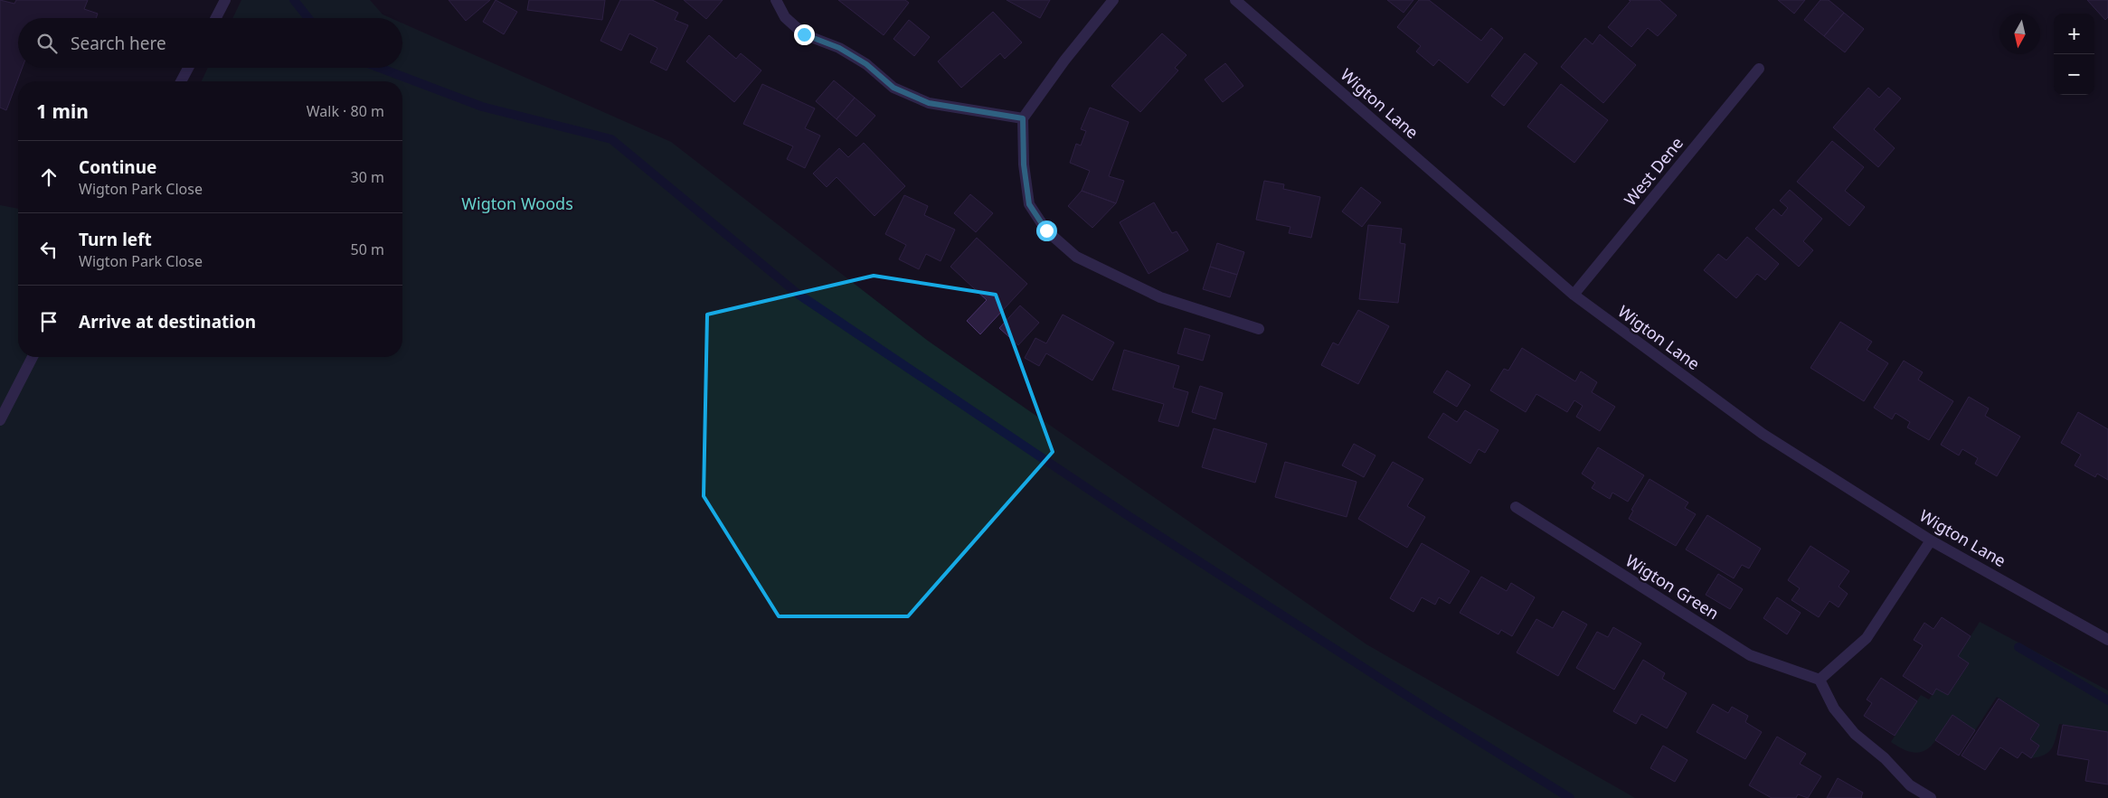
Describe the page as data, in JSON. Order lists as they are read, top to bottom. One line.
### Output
{"streets":{"street":["Wigton Lane","West Dene","Wigton Green"]},"crossings":[["Wigton Lane","West Dene"]],"parks":["Wigton Woods"],"north":"bottom","page":{"map_buttons":["+","−"],"search":"Search here","heading":["1 min","Walk · 80 m"],"list":[["Continue","Wigton Park Close","30 m"],["Turn left","Wigton Park Close","50 m"],"Arrive at destination"]}}
